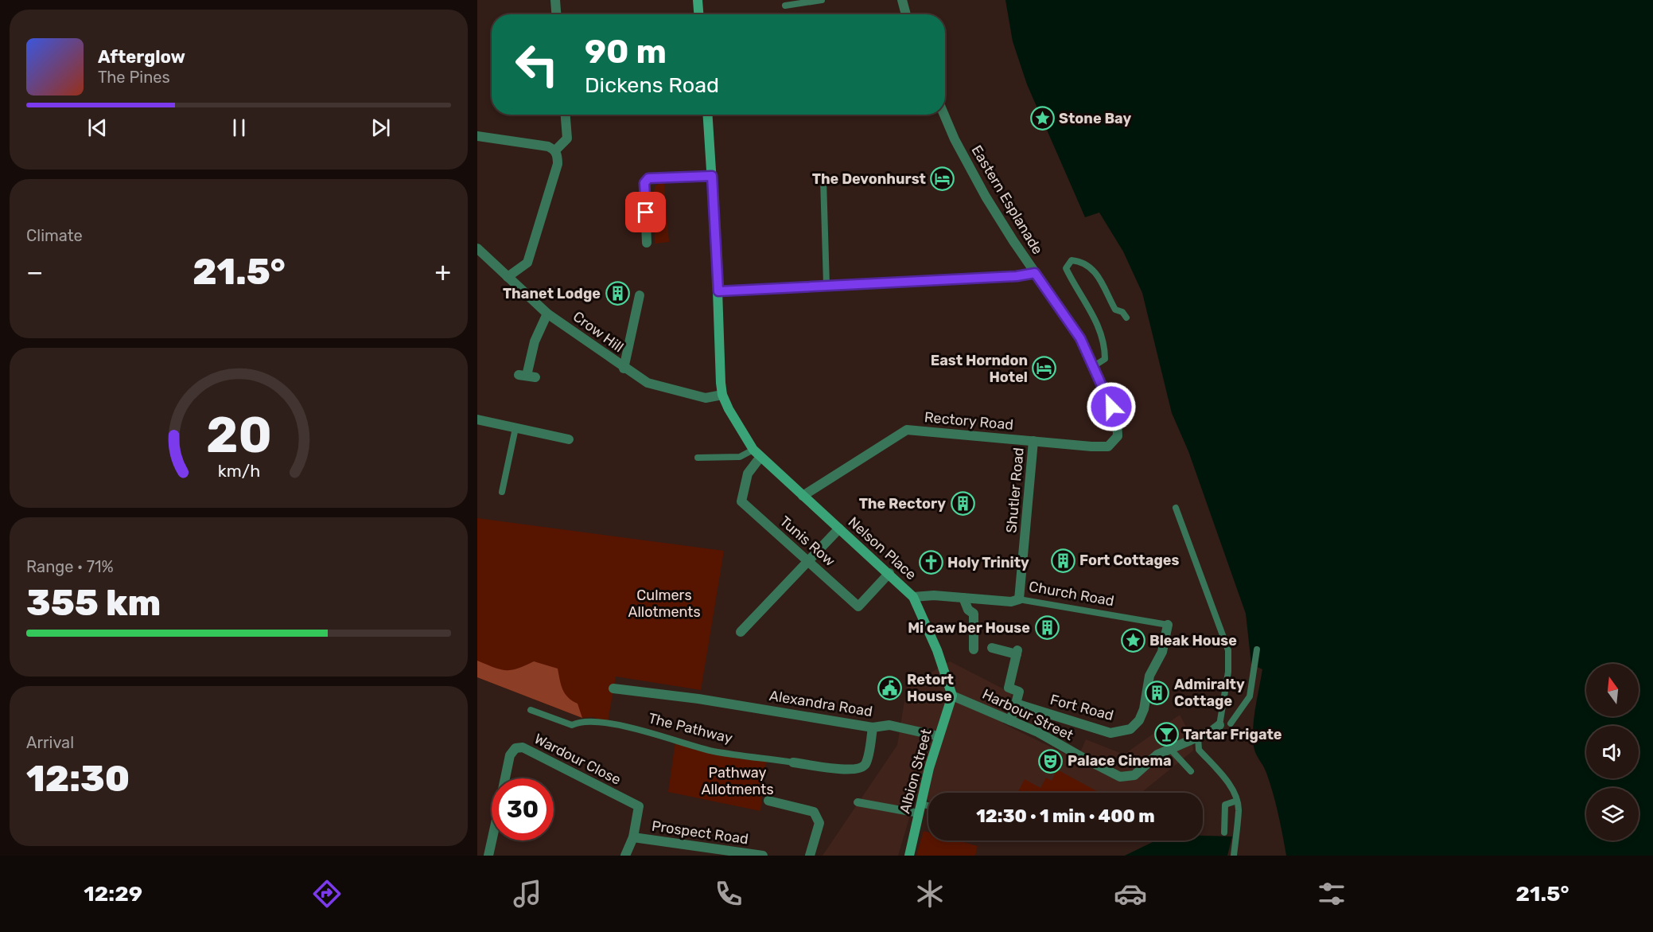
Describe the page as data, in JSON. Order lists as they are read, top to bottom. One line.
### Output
{"streets":{"main road":["Nelson Place","Albion Street"],"street":["Eastern Esplanade","Crow Hill","Rectory Road","Shutler Road","Tunis Row","Church Road","Alexandra Road","Fort Road","Harbour Street","The Pathway","Wardour Close","Prospect Road"]},"crossings":[["Eastern Esplanade","Rectory Road"],["Crow Hill","Nelson Place"],["Rectory Road","Shutler Road"],["Rectory Road","Nelson Place"],["Shutler Road","Church Road"],["Tunis Row","Nelson Place"],["Nelson Place","Church Road"],["Nelson Place","Harbour Street"],["Nelson Place","Albion Street"],["Church Road","Fort Road"],["Alexandra Road","The Pathway"],["Alexandra Road","Albion Street"],["Harbour Street","Albion Street"],["Wardour Close","Prospect Road"]],"parks":["Culmers Allotments","Pathway Allotments"],"places":{"place":["Stone Bay","Bleak House"],"hotel":["The Devonhurst","East Horndon Hotel"],"building":["Thanet Lodge","The Rectory","Fort Cottages","Mi caw ber House","Admiralty Cottage"],"church":["Holy Trinity"],"public building":["Retort House"],"bar":["Tartar Frigate"],"theatre":["Palace Cinema"]},"north":"top","page":{"turn":["90 m","Dickens Road"],"song":["Afterglow","The Pines"],"tile":["Climate",["Range · 71%","355 km"],["Arrival","12:30"]],"heat":["−","21.5°","+"],"limit":"30","trip":"12:30 · 1 min · 400 m","tabs":["12:29","21.5°"],"gauge":["20","km/h"]}}
